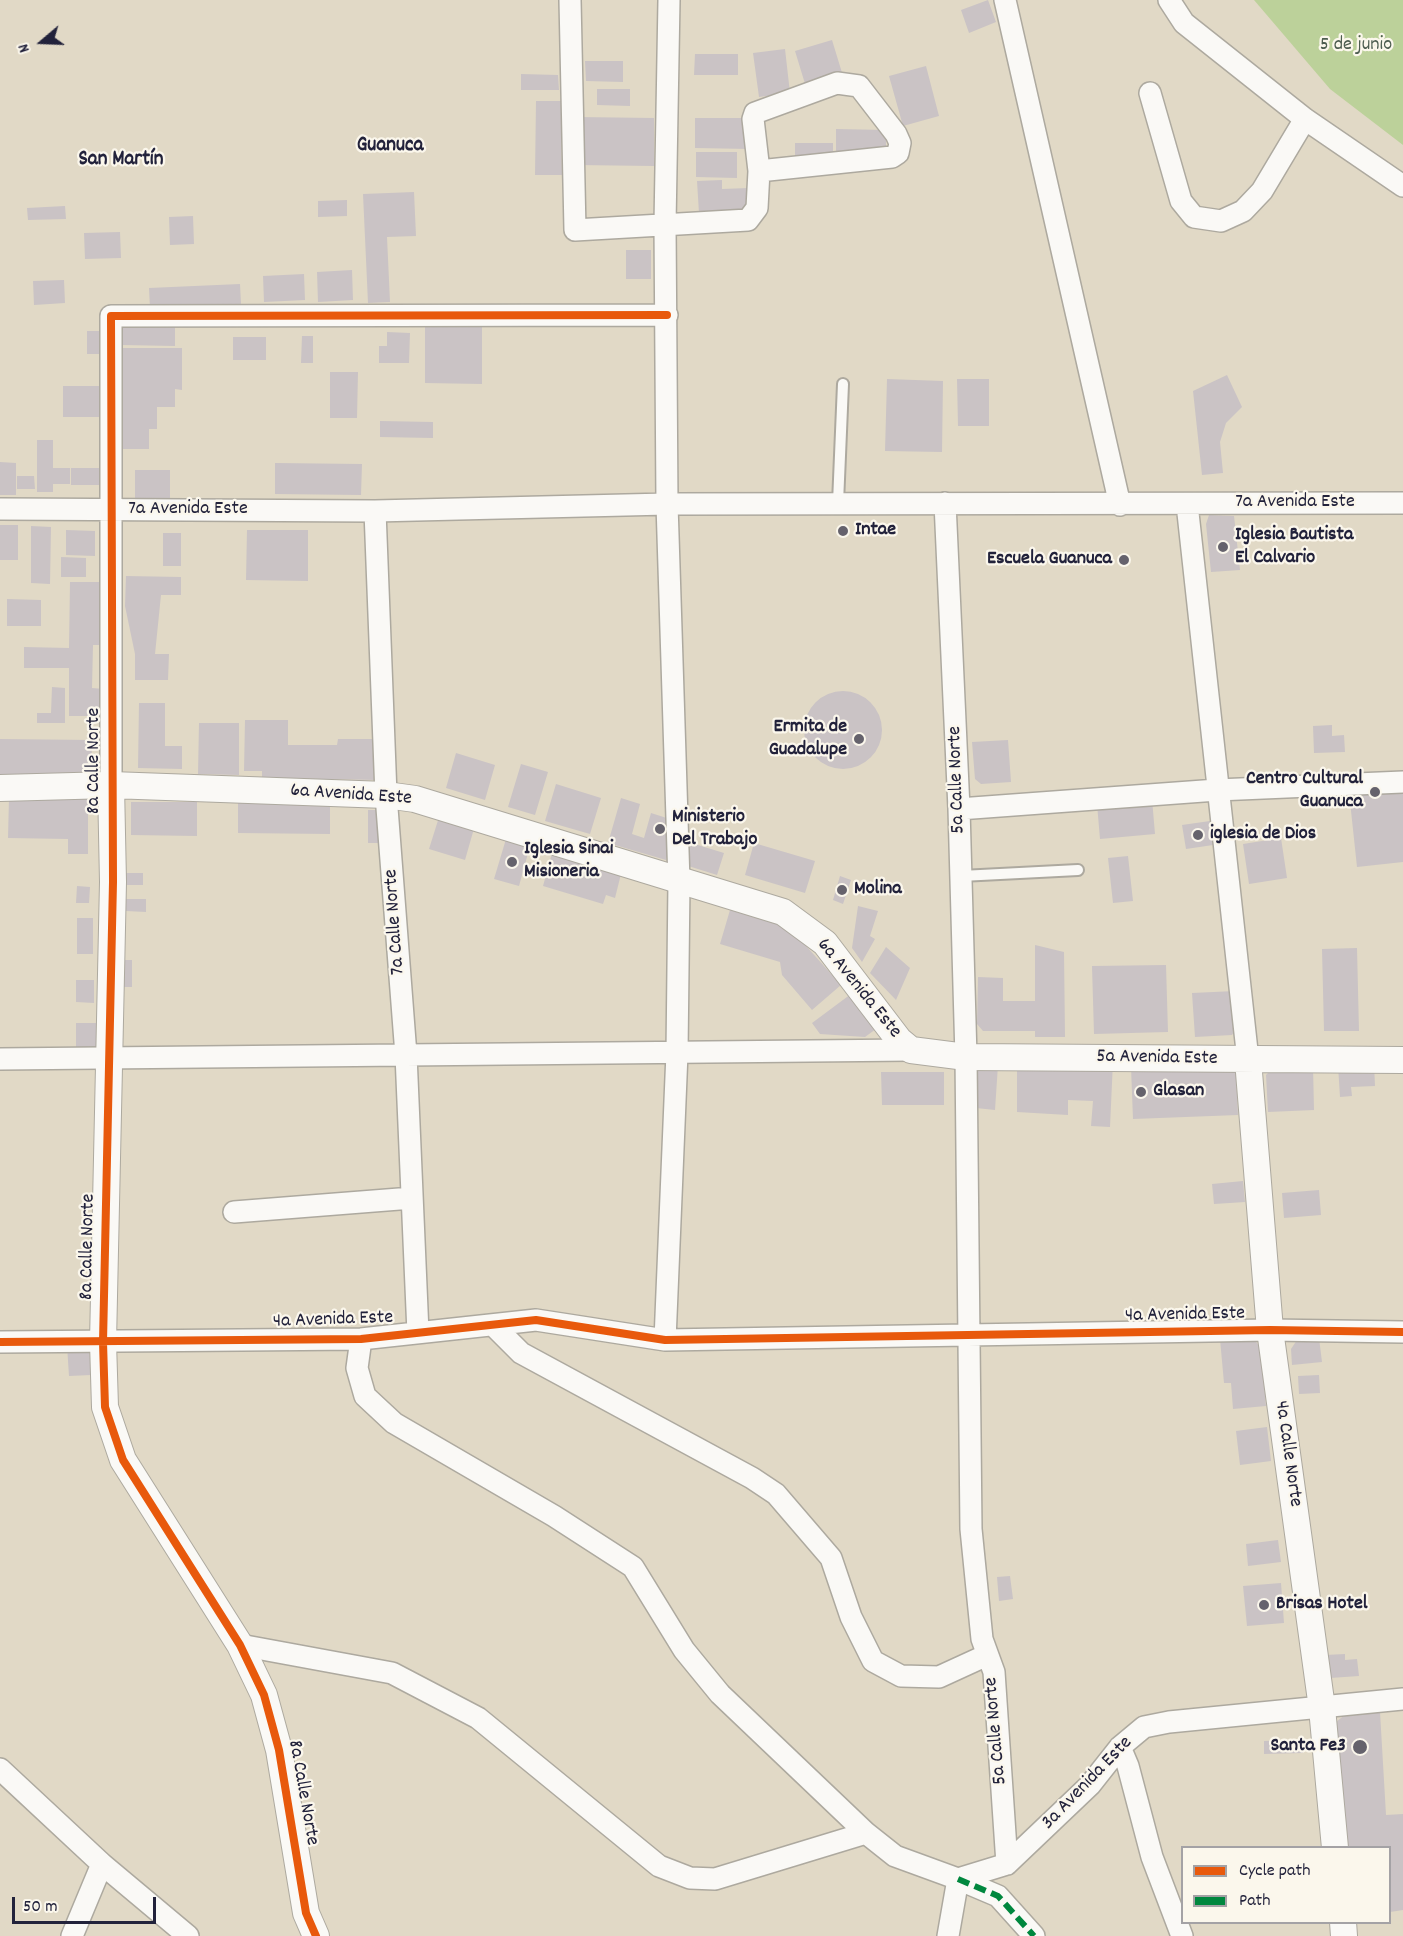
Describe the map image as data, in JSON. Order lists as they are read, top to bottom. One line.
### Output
{"streets":{"street":["7a Avenida Este","8a Calle Norte","5a Calle Norte","6a Avenida Este","7a Calle Norte","5a Avenida Este","4a Avenida Este","4a Calle Norte","3a Avenida Este"]},"crossings":[["7a Avenida Este","8a Calle Norte"],["7a Avenida Este","5a Calle Norte"],["7a Avenida Este","7a Calle Norte"],["8a Calle Norte","6a Avenida Este"],["8a Calle Norte","4a Avenida Este"],["5a Calle Norte","5a Avenida Este"],["5a Calle Norte","4a Avenida Este"],["5a Calle Norte","3a Avenida Este"],["6a Avenida Este","7a Calle Norte"],["6a Avenida Este","5a Avenida Este"],["7a Calle Norte","4a Avenida Este"],["5a Avenida Este","4a Calle Norte"],["4a Avenida Este","4a Calle Norte"],["4a Calle Norte","3a Avenida Este"]],"districts":["Guanuca","San Martín"],"parks":["5 de junio"],"places":["Intae","Iglesia Bautista El Calvario","Escuela Guanuca","Ermita de Guadalupe","Centro Cultural Guanuca","Ministerio Del Trabajo","iglesia de Dios","Iglesia Sinai Misioneria","Molina","Glasan","Brisas Hotel","Santa Fe3"],"legend":["Cycle path","Path"],"scale_bar":"50 m","north":"left"}
